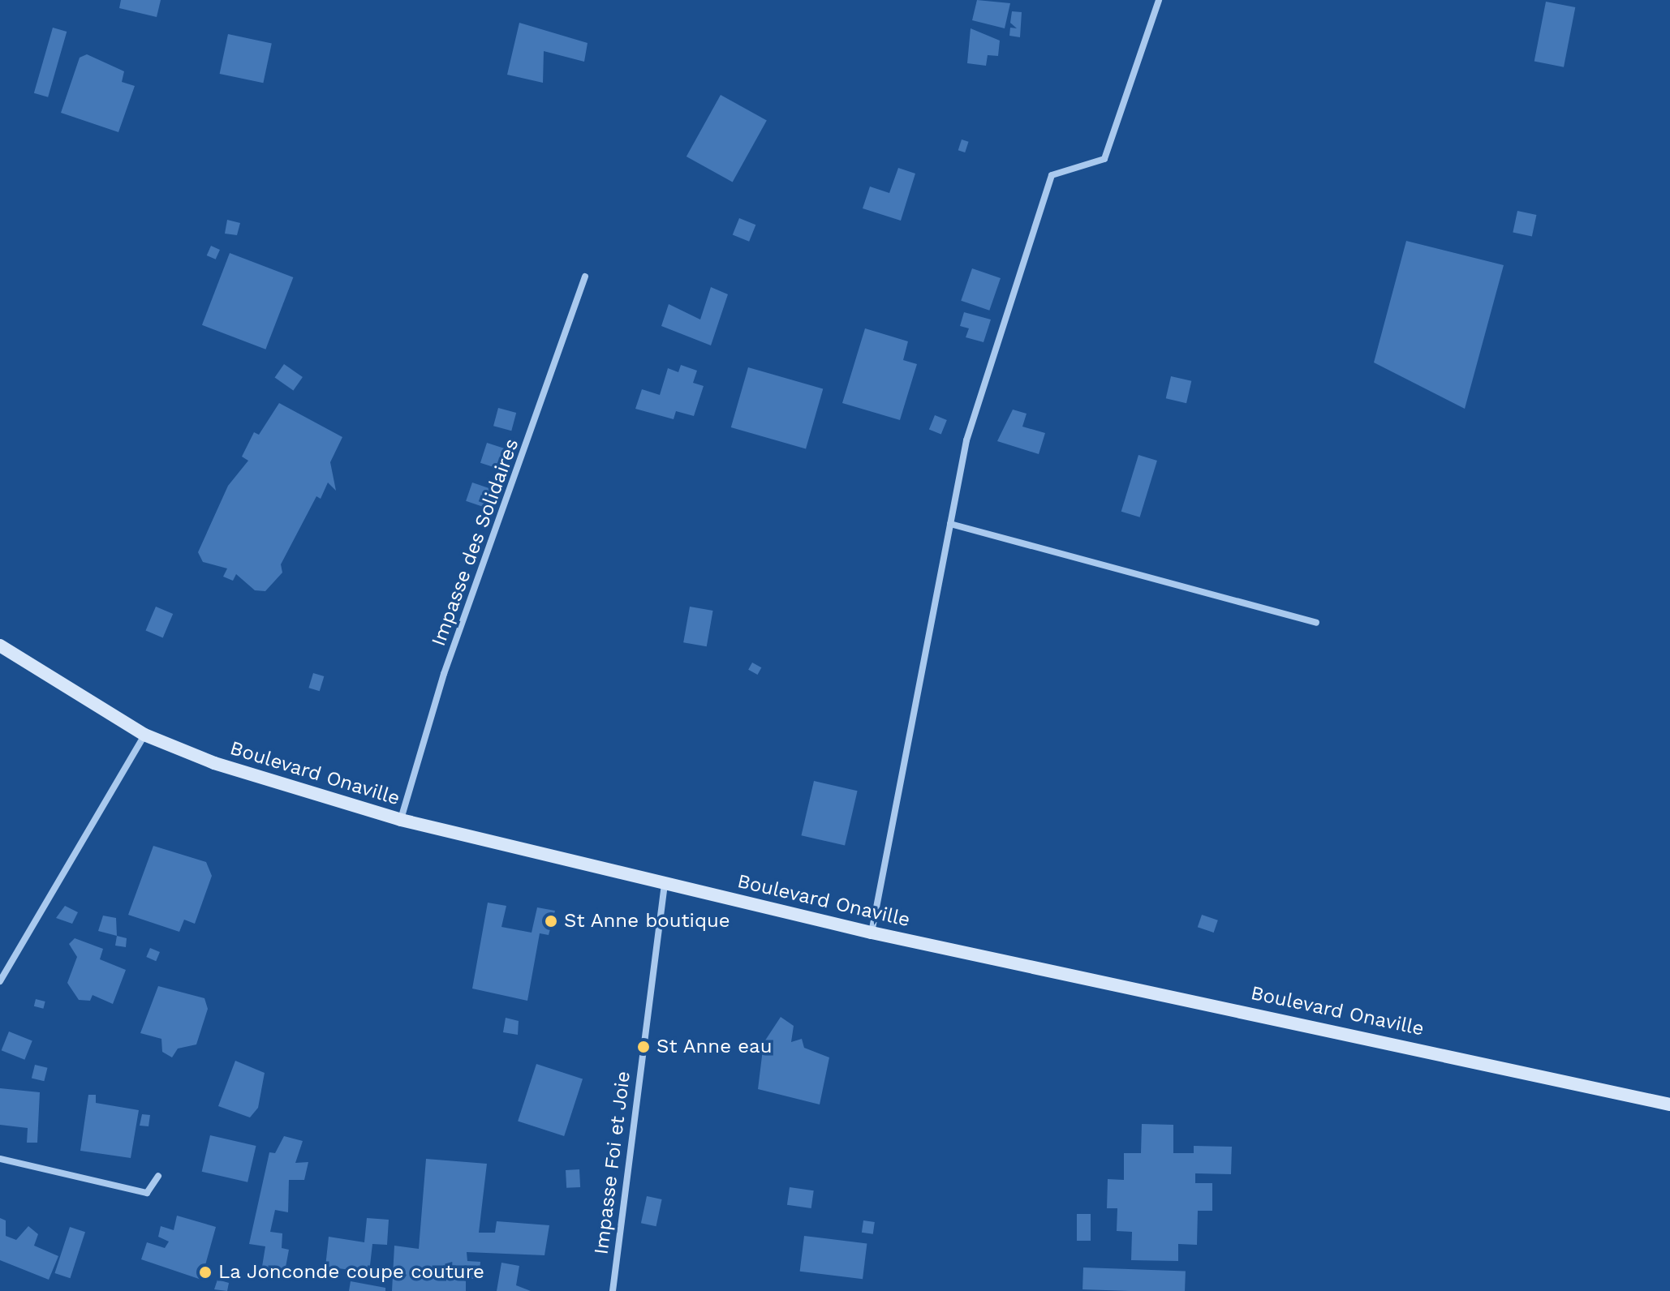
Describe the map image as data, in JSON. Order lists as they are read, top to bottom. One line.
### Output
{"streets":{"street":["Impasse des Solidaires","Boulevard Onaville","Impasse Foi et Joie"]},"crossings":[["Impasse des Solidaires","Boulevard Onaville"],["Boulevard Onaville","Impasse Foi et Joie"]],"places":["St Anne boutique","St Anne eau","La Jonconde coupe couture"]}
